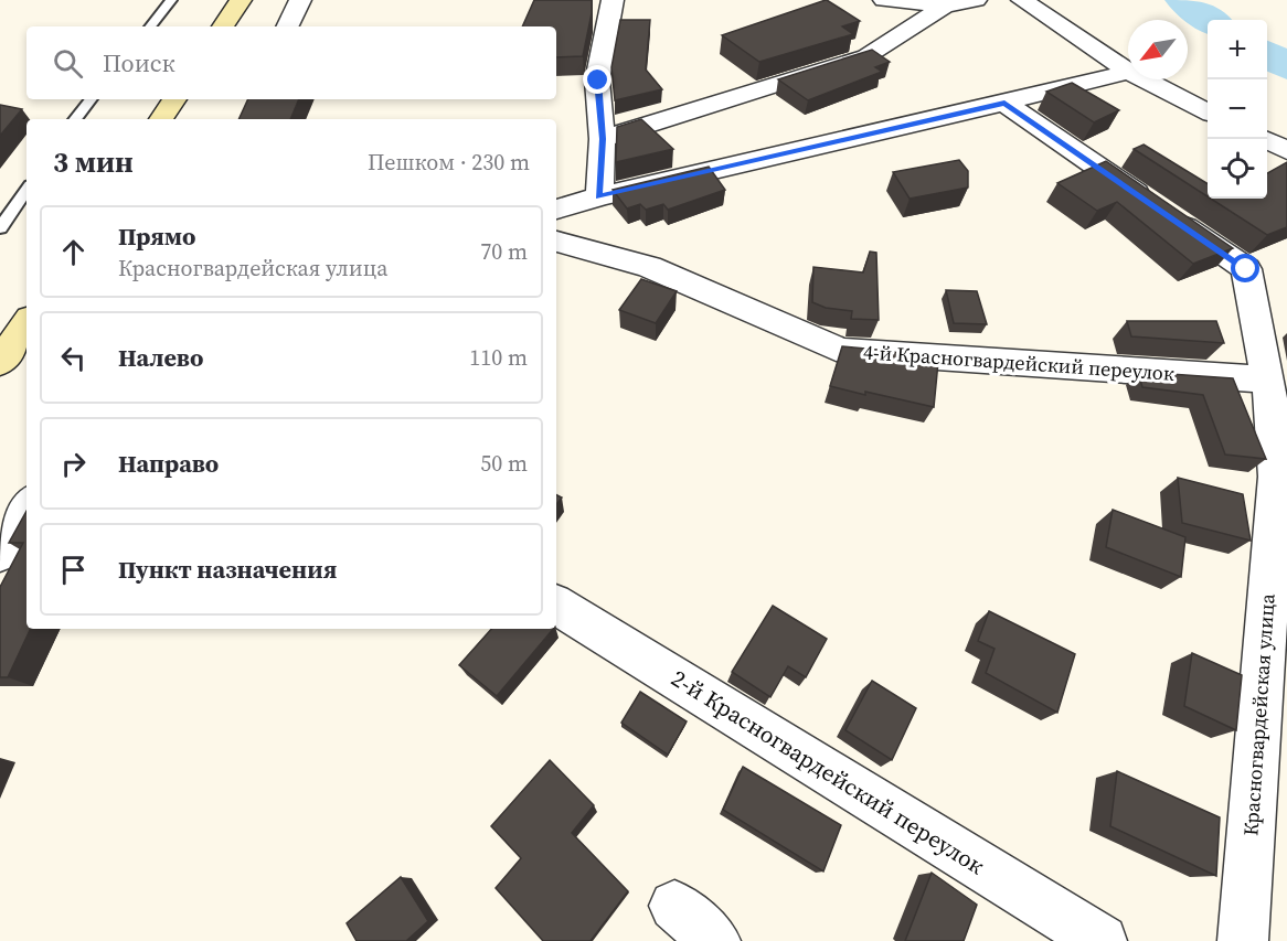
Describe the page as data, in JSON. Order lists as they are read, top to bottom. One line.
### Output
{"streets":{"street":["4-й Красногвардейский переулок","Красногвардейская улица","2-й Красногвардейский переулок"]},"crossings":[["4-й Красногвардейский переулок","Красногвардейская улица"]],"north":"bottom left","page":{"map_buttons":["+","−"],"search":"Поиск","heading":["3 мин","Пешком · 230 m"],"list":[["Прямо","Красногвардейская улица","70 m"],["Налево","110 m"],["Направо","50 m"],"Пункт назначения"]}}
